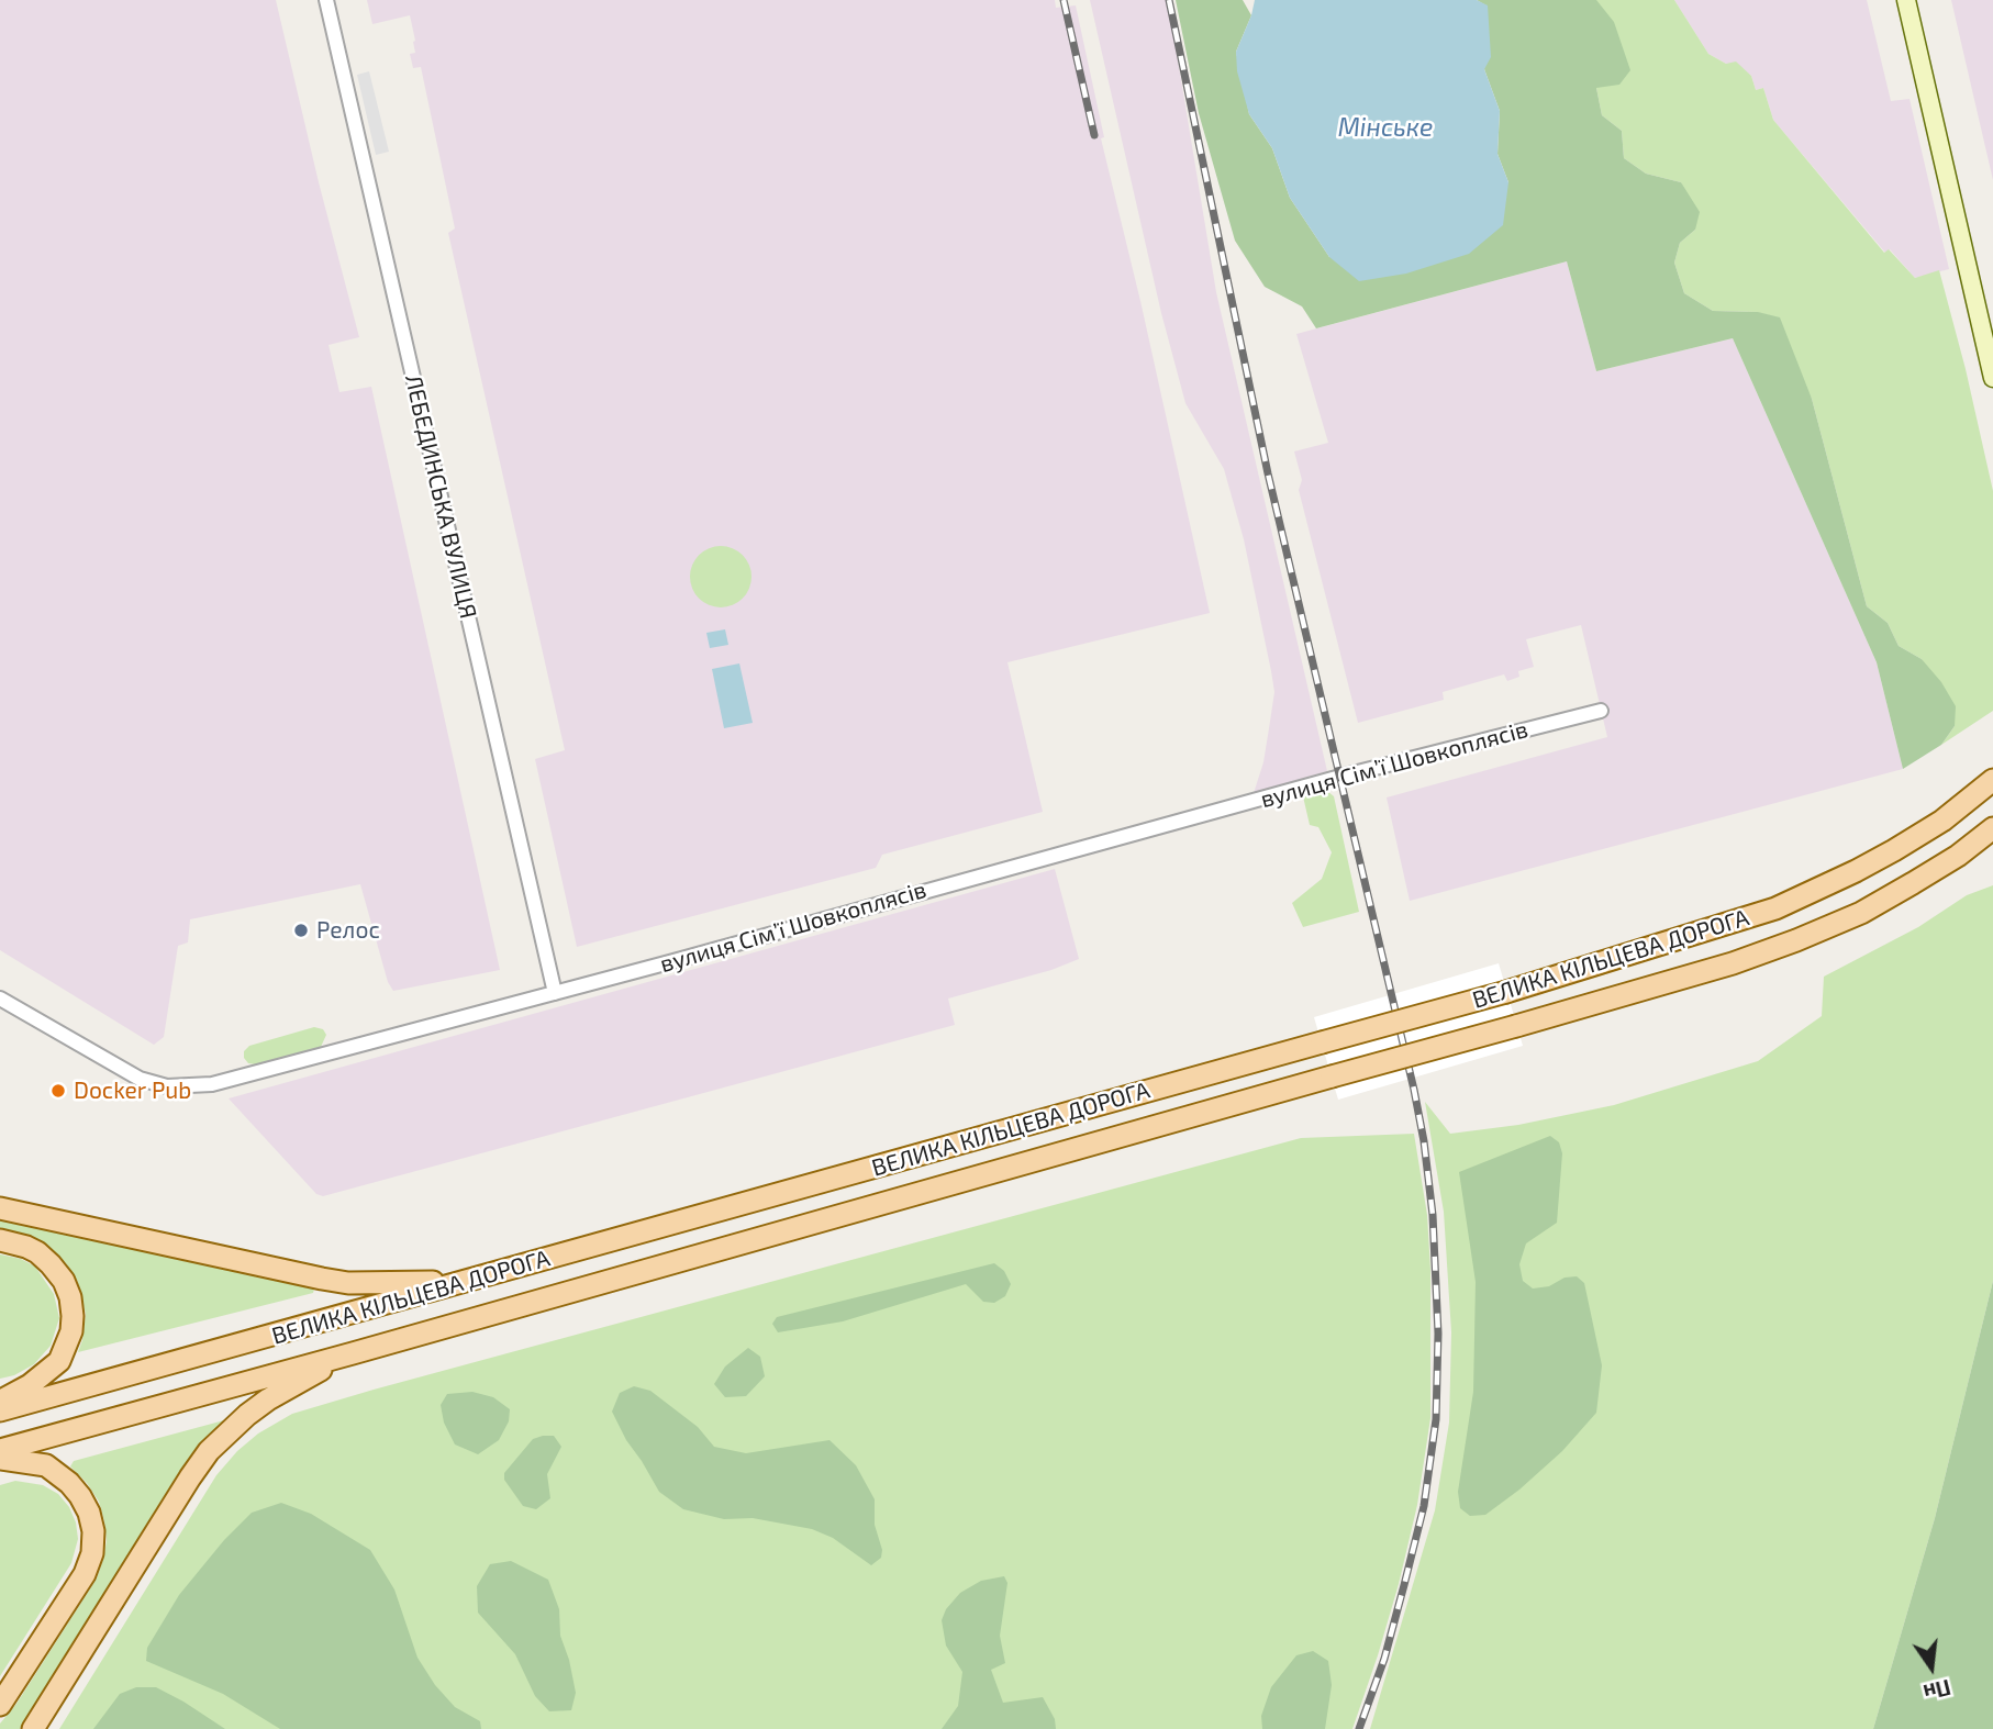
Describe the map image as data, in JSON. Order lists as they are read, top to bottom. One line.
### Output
{"streets":{"main road":["ВЕЛИКА КІЛЬЦЕВА ДОРОГА"],"street":["ЛЕБЕДИНСЬКА ВУЛИЦЯ","вулиця Сімʼї Шовкоплясів"]},"crossings":[["ЛЕБЕДИНСЬКА ВУЛИЦЯ","вулиця Сімʼї Шовкоплясів"]],"water":["Мінське"],"places":["Релос","Docker Pub"],"north":"bottom"}
